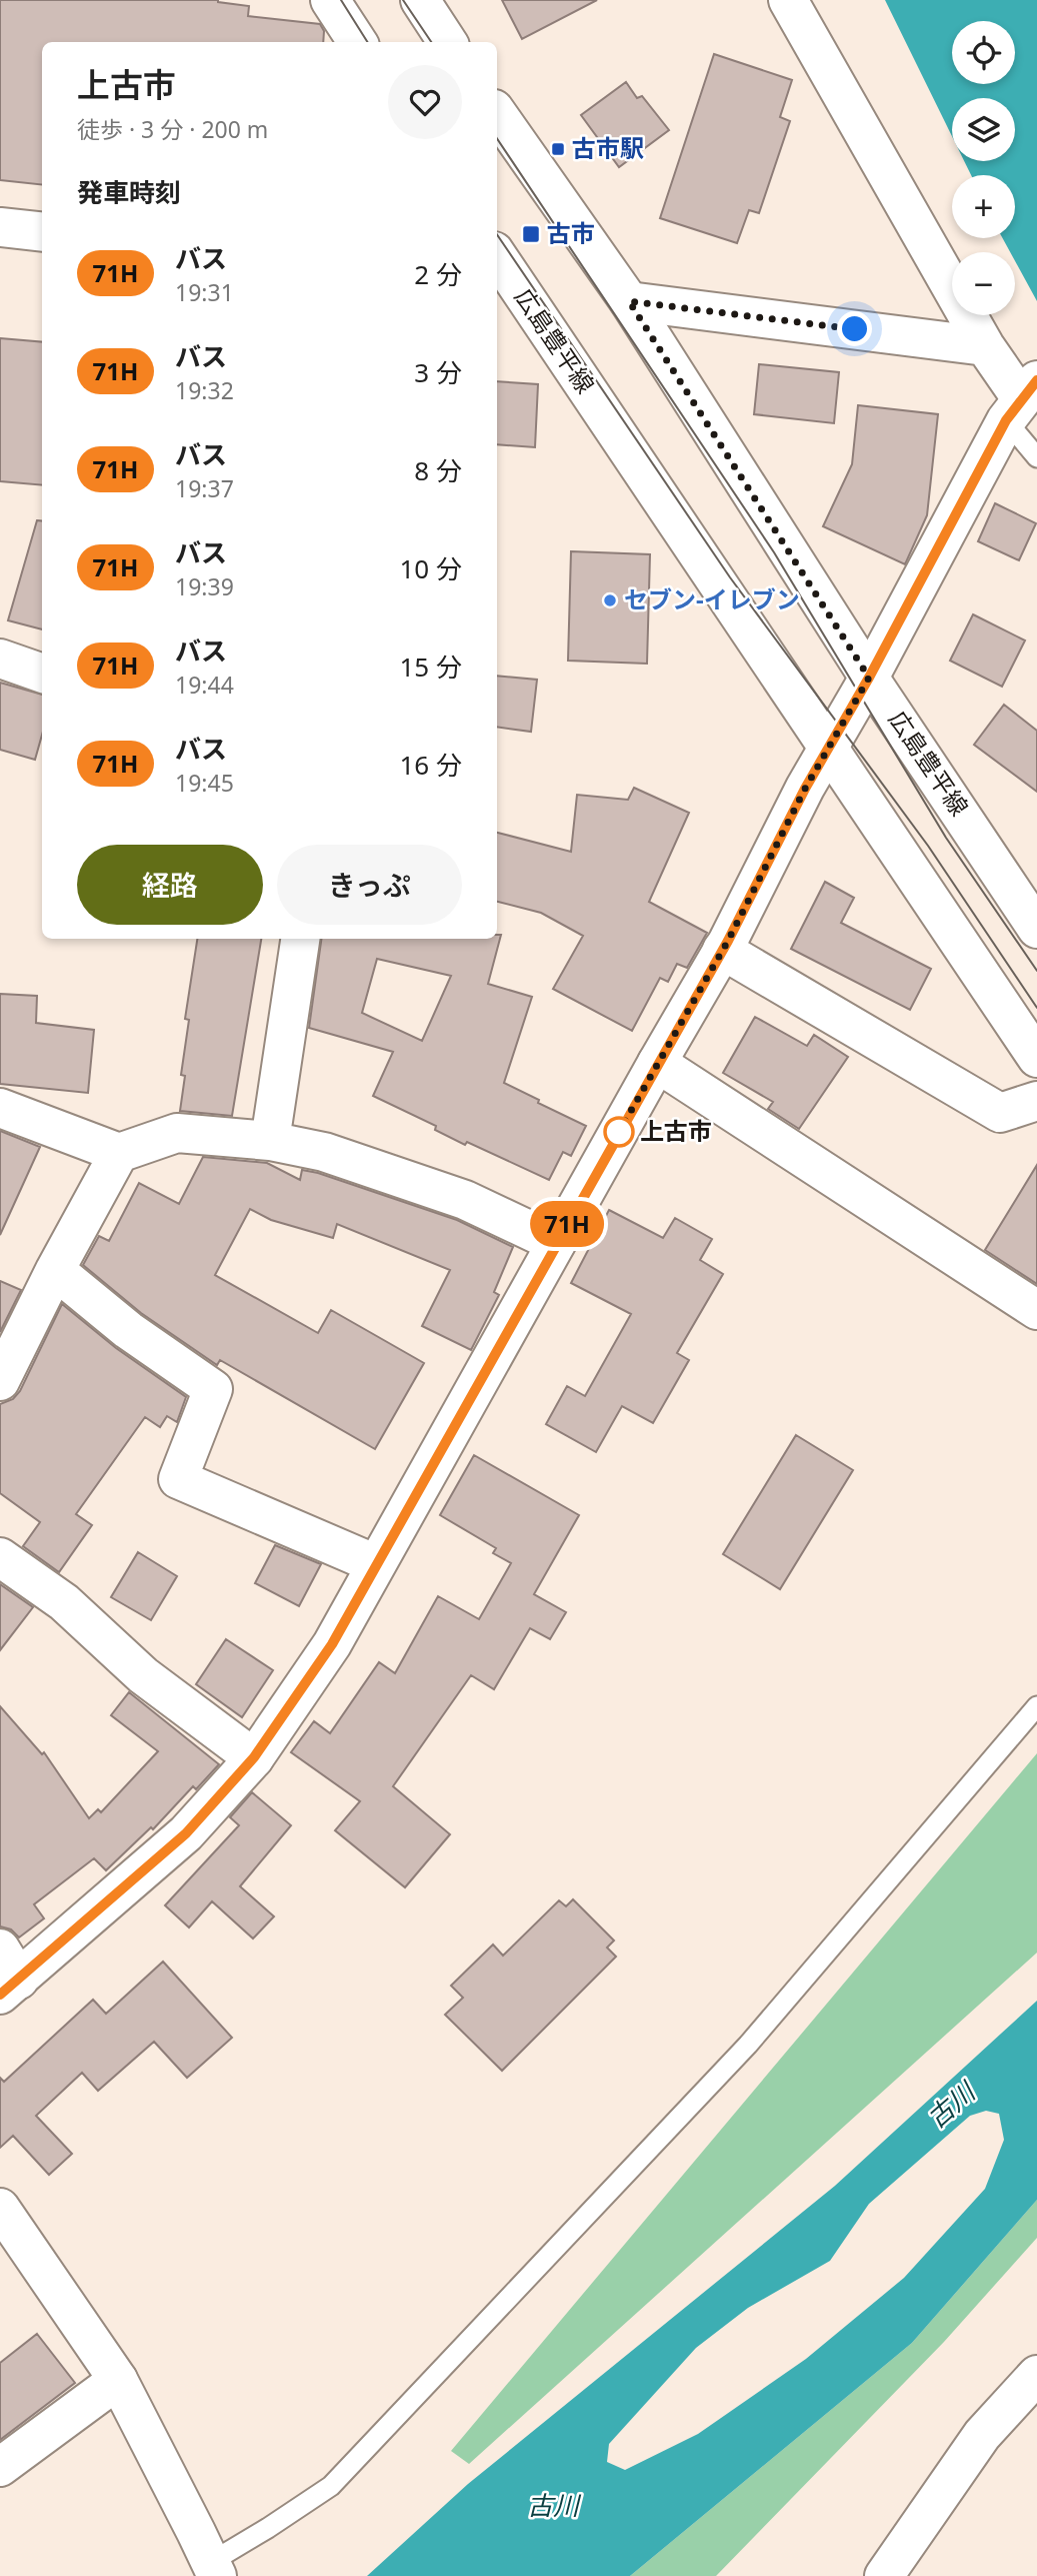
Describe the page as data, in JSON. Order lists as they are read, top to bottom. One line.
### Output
{"streets":{"street":["広島豊平線"]},"water":["古川"],"places":{"transit":["古市駅","古市"],"other":["セブン-イレブン","上古市"]},"lines":["bus line 71H"],"page":{"on_map":"71H","map_buttons":["+","−"],"heading":[["上古市","徒歩 · 3 分 · 200 m"],"発車時刻"],"list":[{"mark":"71H","name":"バス","note":"19:31","value":"2 分"},{"mark":"71H","name":"バス","note":"19:32","value":"3 分"},{"mark":"71H","name":"バス","note":"19:37","value":"8 分"},{"mark":"71H","name":"バス","note":"19:39","value":"10 分"},{"mark":"71H","name":"バス","note":"19:44","value":"15 分"},{"mark":"71H","name":"バス","note":"19:45","value":"16 分"}],"buttons":["経路","きっぷ"]}}
